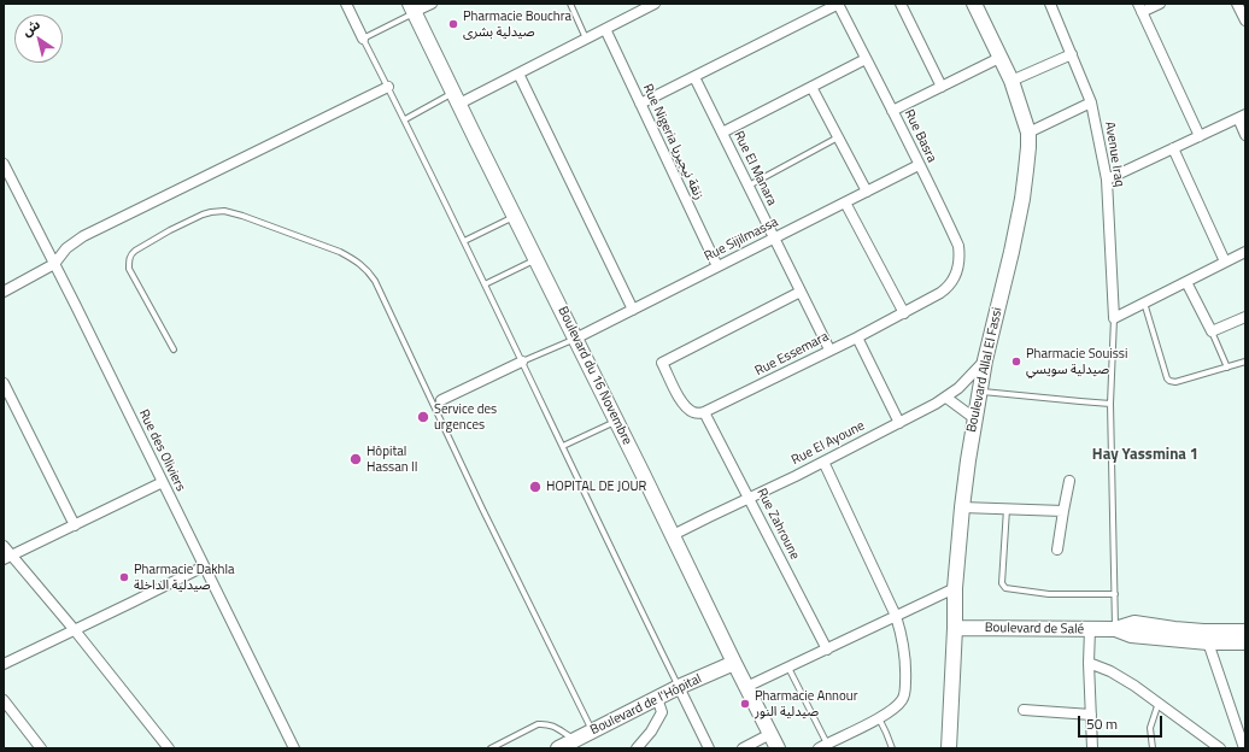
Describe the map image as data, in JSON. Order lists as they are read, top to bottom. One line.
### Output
{"streets":{"street":["Rue Basra","Rue Nigeria زنقة نيجيريا","Avenue Iraq","Rue El Manara","Rue Sijilmassa","Rue Essemara","Boulevard Allal El Fassi","Boulevard du 16 Novembre","Rue El Ayoune","Rue des Oliviers","Rue Zahroune","Boulevard de Salé","Boulevard de l'Hôpital"]},"crossings":[["Rue Basra","Rue Sijilmassa"],["Rue Basra","Rue Essemara"],["Rue Nigeria زنقة نيجيريا","Rue Sijilmassa"],["Rue El Manara","Rue Sijilmassa"],["Rue El Manara","Rue Essemara"],["Rue Sijilmassa","Boulevard du 16 Novembre"],["Rue Essemara","Rue Zahroune"],["Boulevard Allal El Fassi","Rue El Ayoune"],["Boulevard Allal El Fassi","Boulevard de Salé"],["Boulevard du 16 Novembre","Rue El Ayoune"],["Boulevard du 16 Novembre","Boulevard de l'Hôpital"],["Rue El Ayoune","Rue Zahroune"]],"districts":["Hay Yassmina 1"],"places":["Pharmacie Bouchra صيدلية بشرى","Pharmacie Souissi صيدلية سويسي","Service des urgences","Hôpital Hassan II","HOPITAL DE JOUR","Pharmacie Dakhla صيدلية الداخلة","Pharmacie Annour صيدلية النور"],"scale_bar":"50 m","north":"top left"}
